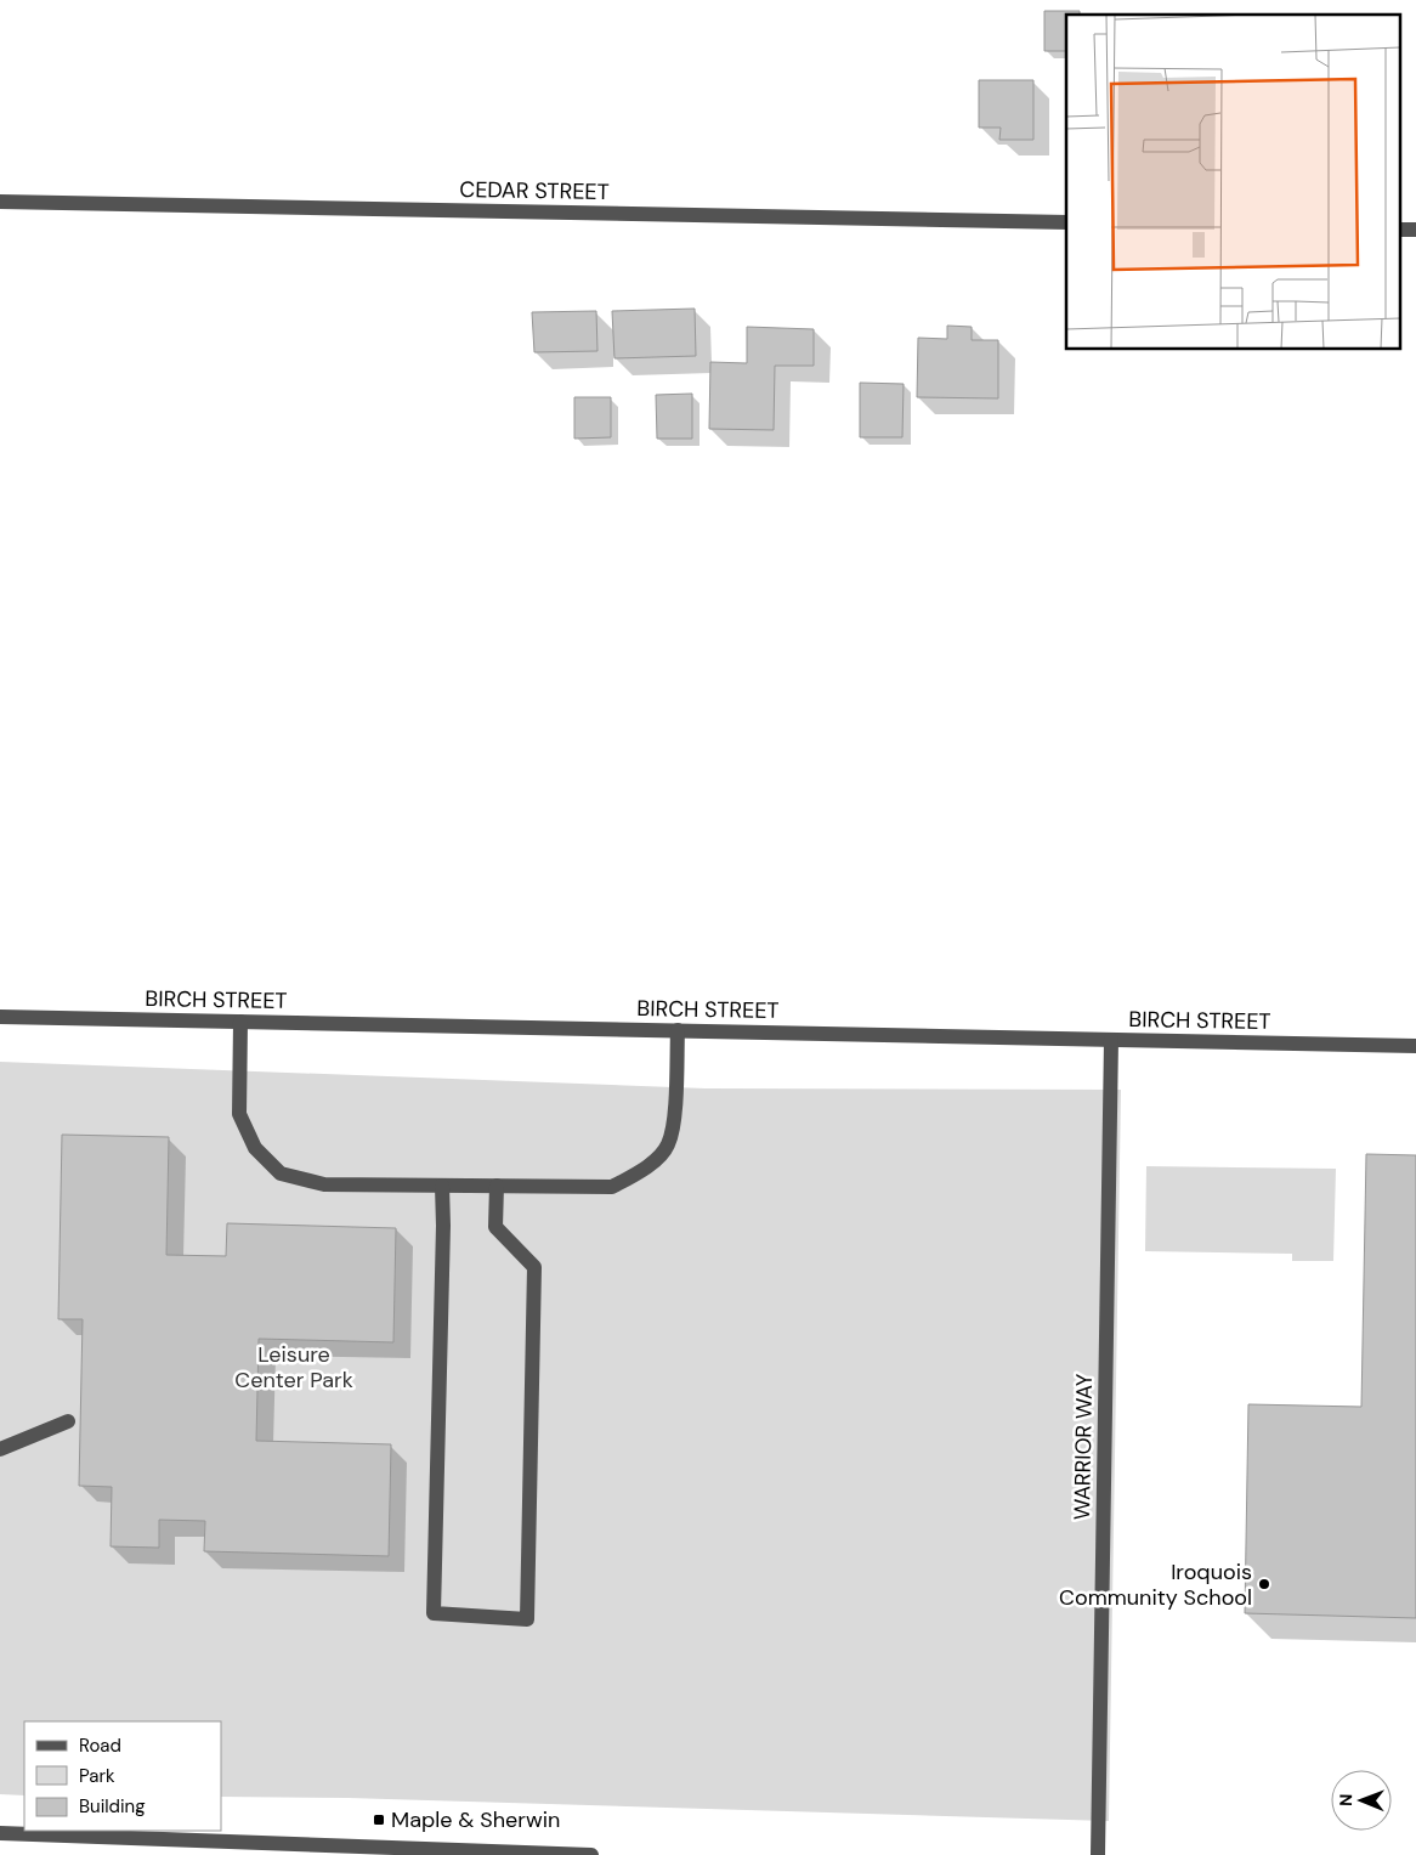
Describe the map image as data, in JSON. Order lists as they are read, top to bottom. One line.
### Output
{"streets":{"street":["CEDAR STREET","BIRCH STREET","WARRIOR WAY"]},"crossings":[["BIRCH STREET","WARRIOR WAY"]],"parks":["Leisure Center Park"],"places":{"other":["Iroquois Community School"],"transit":["Maple & Sherwin"]},"legend":["Road","Park","Building"],"north":"left"}
